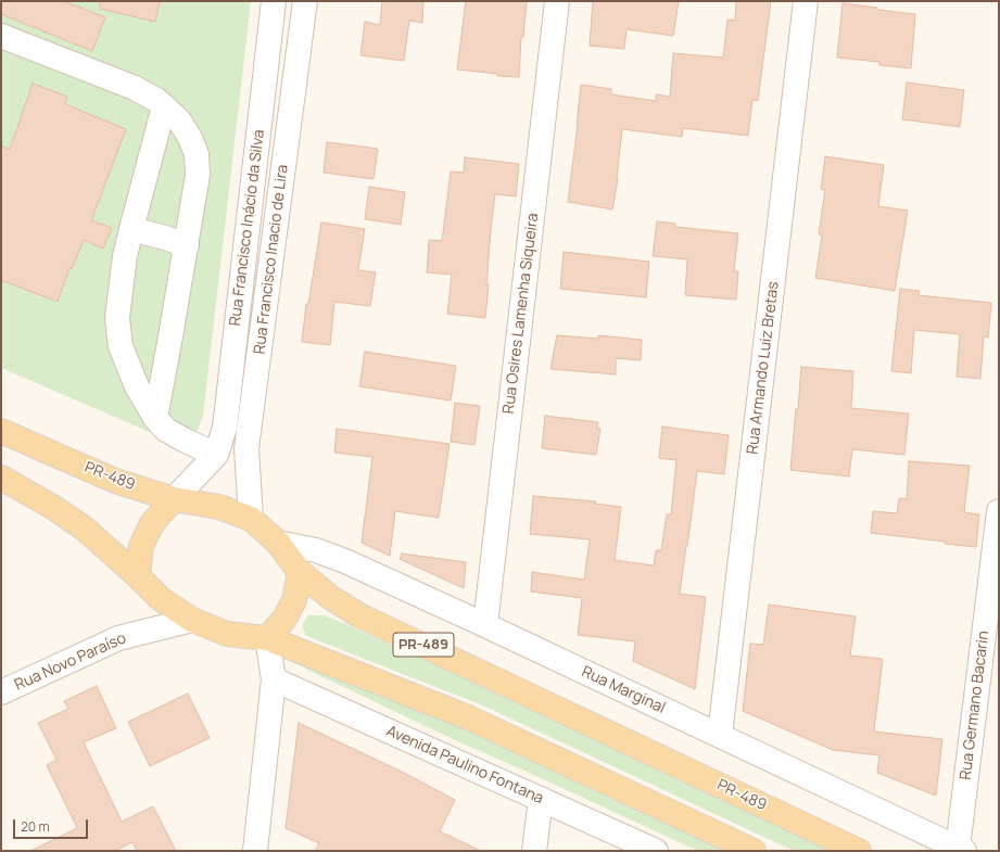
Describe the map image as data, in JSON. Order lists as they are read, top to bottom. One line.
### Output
{"streets":{"main road":["PR-489"],"street":["Rua Francisco Inácio da Silva","Rua Francisco Inacio de Lira","Rua Osires Lamenha Siqueira","Rua Armando Luiz Bretas","Rua Novo Paraíso","Rua Marginal","Rua Germano Bacarin","Avenida Paulino Fontana"]},"crossings":[["Rua Francisco Inacio de Lira","PR-489"],["Rua Francisco Inacio de Lira","Rua Novo Paraíso"],["Rua Francisco Inacio de Lira","Rua Marginal"],["Rua Osires Lamenha Siqueira","Rua Marginal"],["Rua Armando Luiz Bretas","Rua Marginal"],["PR-489","Rua Novo Paraíso"],["PR-489","Rua Marginal"],["Rua Novo Paraíso","Rua Marginal"],["Rua Marginal","Rua Germano Bacarin"]],"scale_bar":"20 m"}
